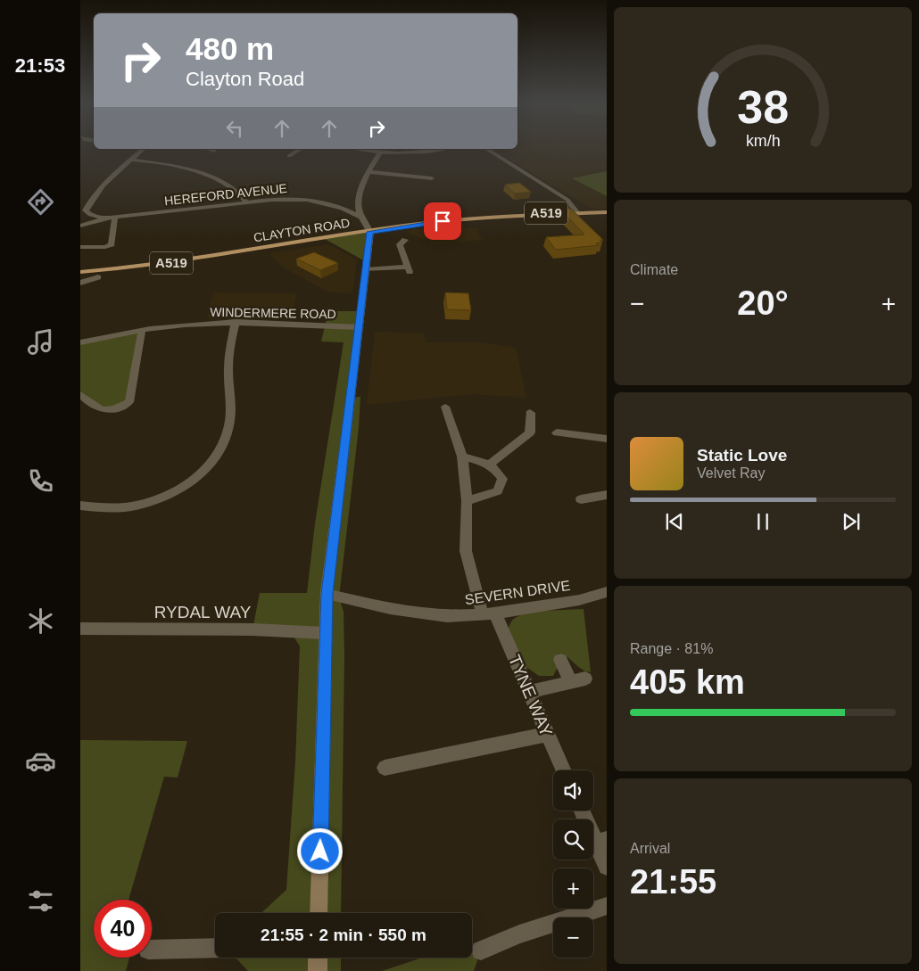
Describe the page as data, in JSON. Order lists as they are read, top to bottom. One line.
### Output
{"streets":{"main road":["A519","CLAYTON ROAD"],"street":["HEREFORD AVENUE","WINDERMERE ROAD","SEVERN DRIVE","RYDAL WAY","TYNE WAY"]},"crossings":[["SEVERN DRIVE","TYNE WAY"]],"page":{"tabs":"21:53","turn":["480 m","Clayton Road"],"tile":["Climate",["Range · 81%","405 km"],["Arrival","21:55"]],"heat":["−","20°","+"],"song":["Static Love","Velvet Ray"],"map_buttons":["+","−"],"limit":"40","trip":"21:55 · 2 min · 550 m","gauge":["38","km/h"]}}
